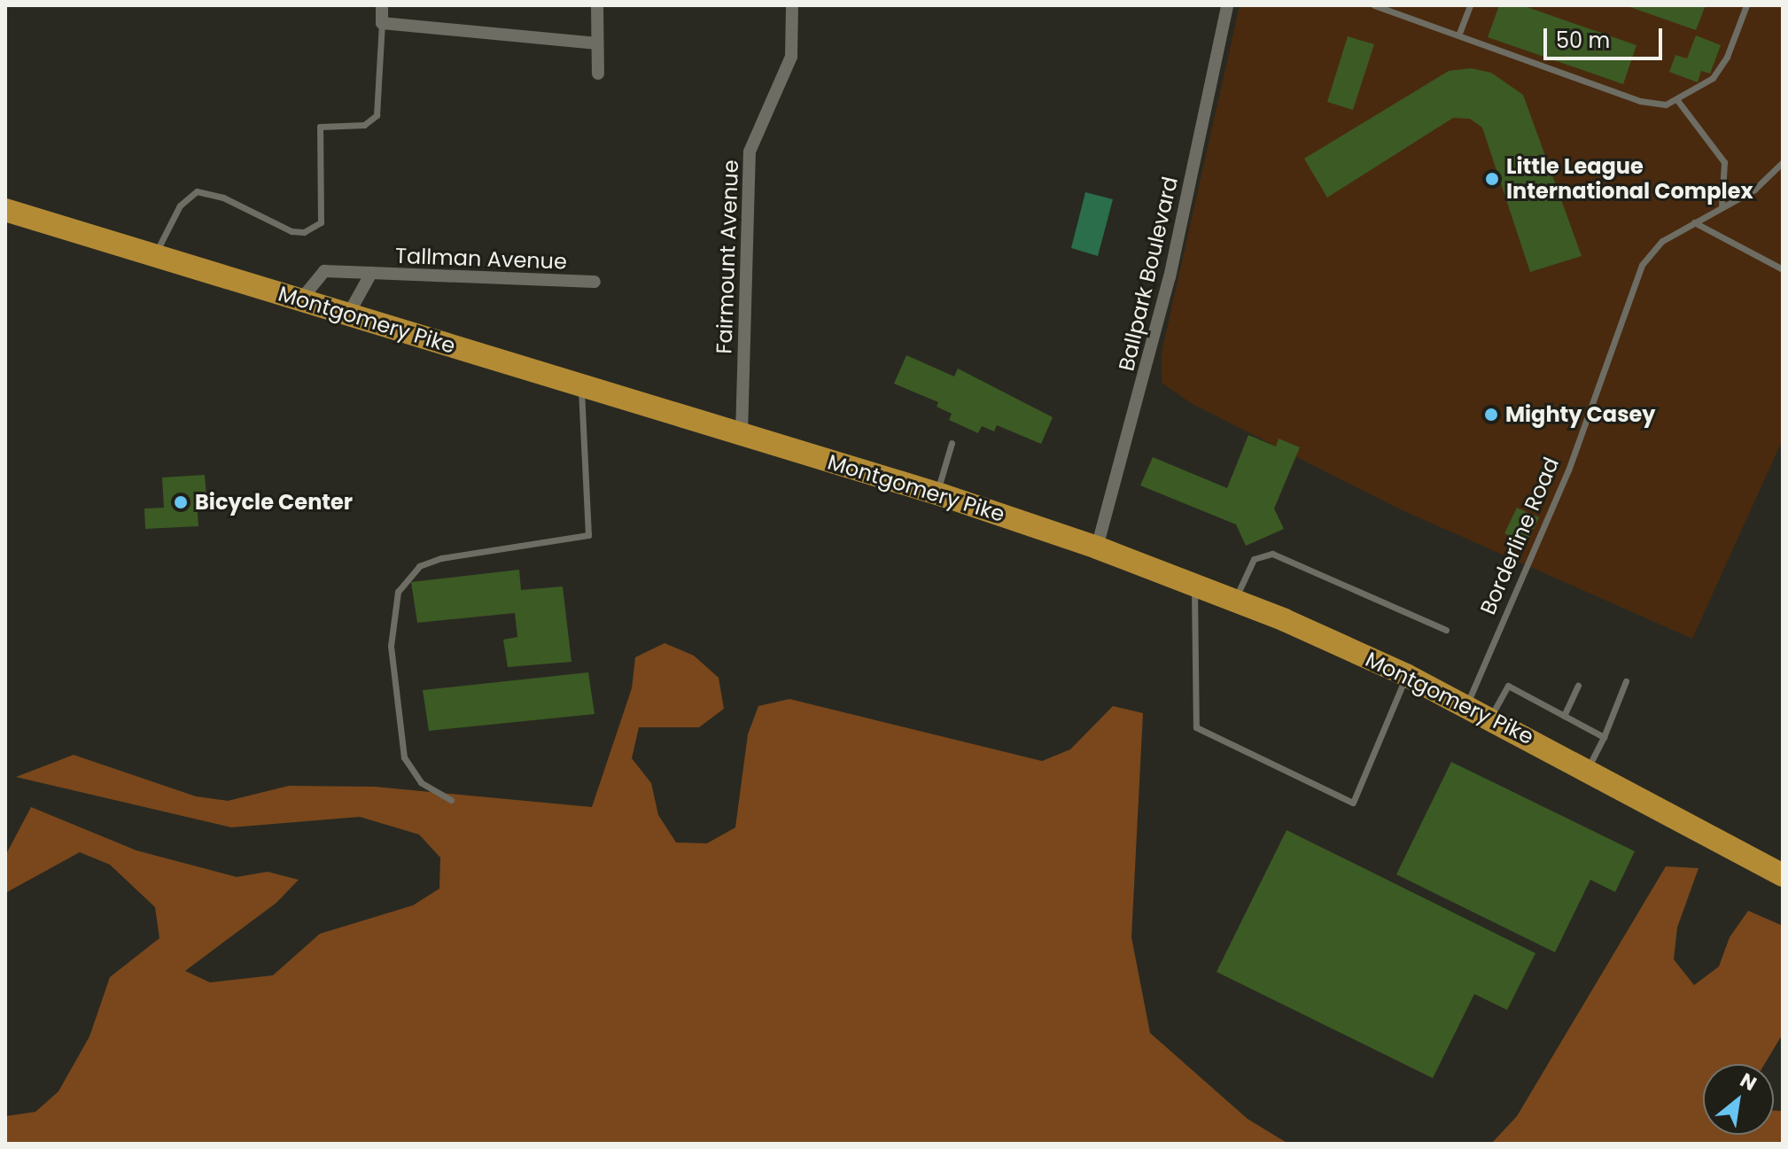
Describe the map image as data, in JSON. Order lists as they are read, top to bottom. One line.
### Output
{"streets":{"highway":["Montgomery Pike"],"street":["Fairmount Avenue","Tallman Avenue","Ballpark Boulevard"],"lane":["Borderline Road"]},"crossings":[["Fairmount Avenue","Montgomery Pike"],["Tallman Avenue","Montgomery Pike"],["Ballpark Boulevard","Montgomery Pike"],["Montgomery Pike","Borderline Road"]],"places":["Little League International Complex","Mighty Casey","Bicycle Center"],"scale_bar":"50 m","north":"top right"}
